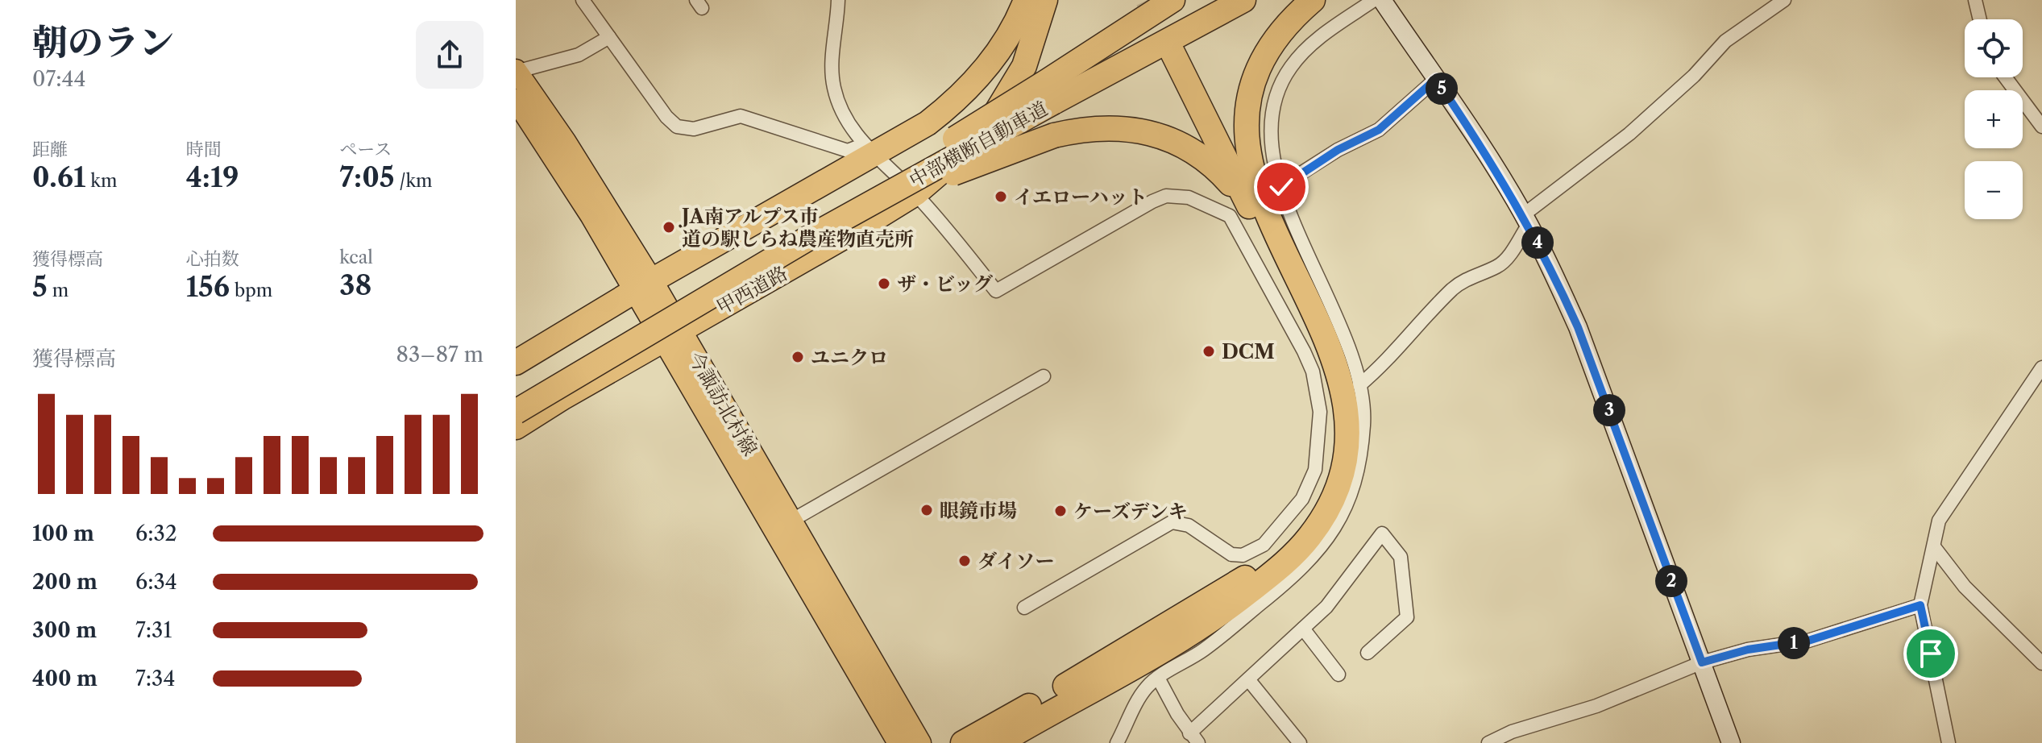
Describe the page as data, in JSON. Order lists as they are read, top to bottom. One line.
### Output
{"streets":{"highway":["中部横断自動車道","甲西道路"],"main road":["今諏訪北村線"]},"crossings":[["甲西道路","今諏訪北村線"]],"places":["イエローハット","JA南アルプス市 道の駅しらね農産物直売所","ザ・ビッグ","DCM","ユニクロ","眼鏡市場","ケーズデンキ","ダイソー"],"page":{"heading":["朝のラン","07:44"],"map_buttons":["+","−"],"pins":["5","4","3","2","1"],"stats":[["距離","0.61 km"],["時間","4:19"],["ペース","7:05 /km"],["獲得標高","5 m"],["心拍数","156 bpm"],["kcal","38"]],"chart":["獲得標高","83–87 m"],"list":[{"name":"100 m","note":"6:32"},{"name":"200 m","note":"6:34"},{"name":"300 m","note":"7:31"},{"name":"400 m","note":"7:34"}]}}
